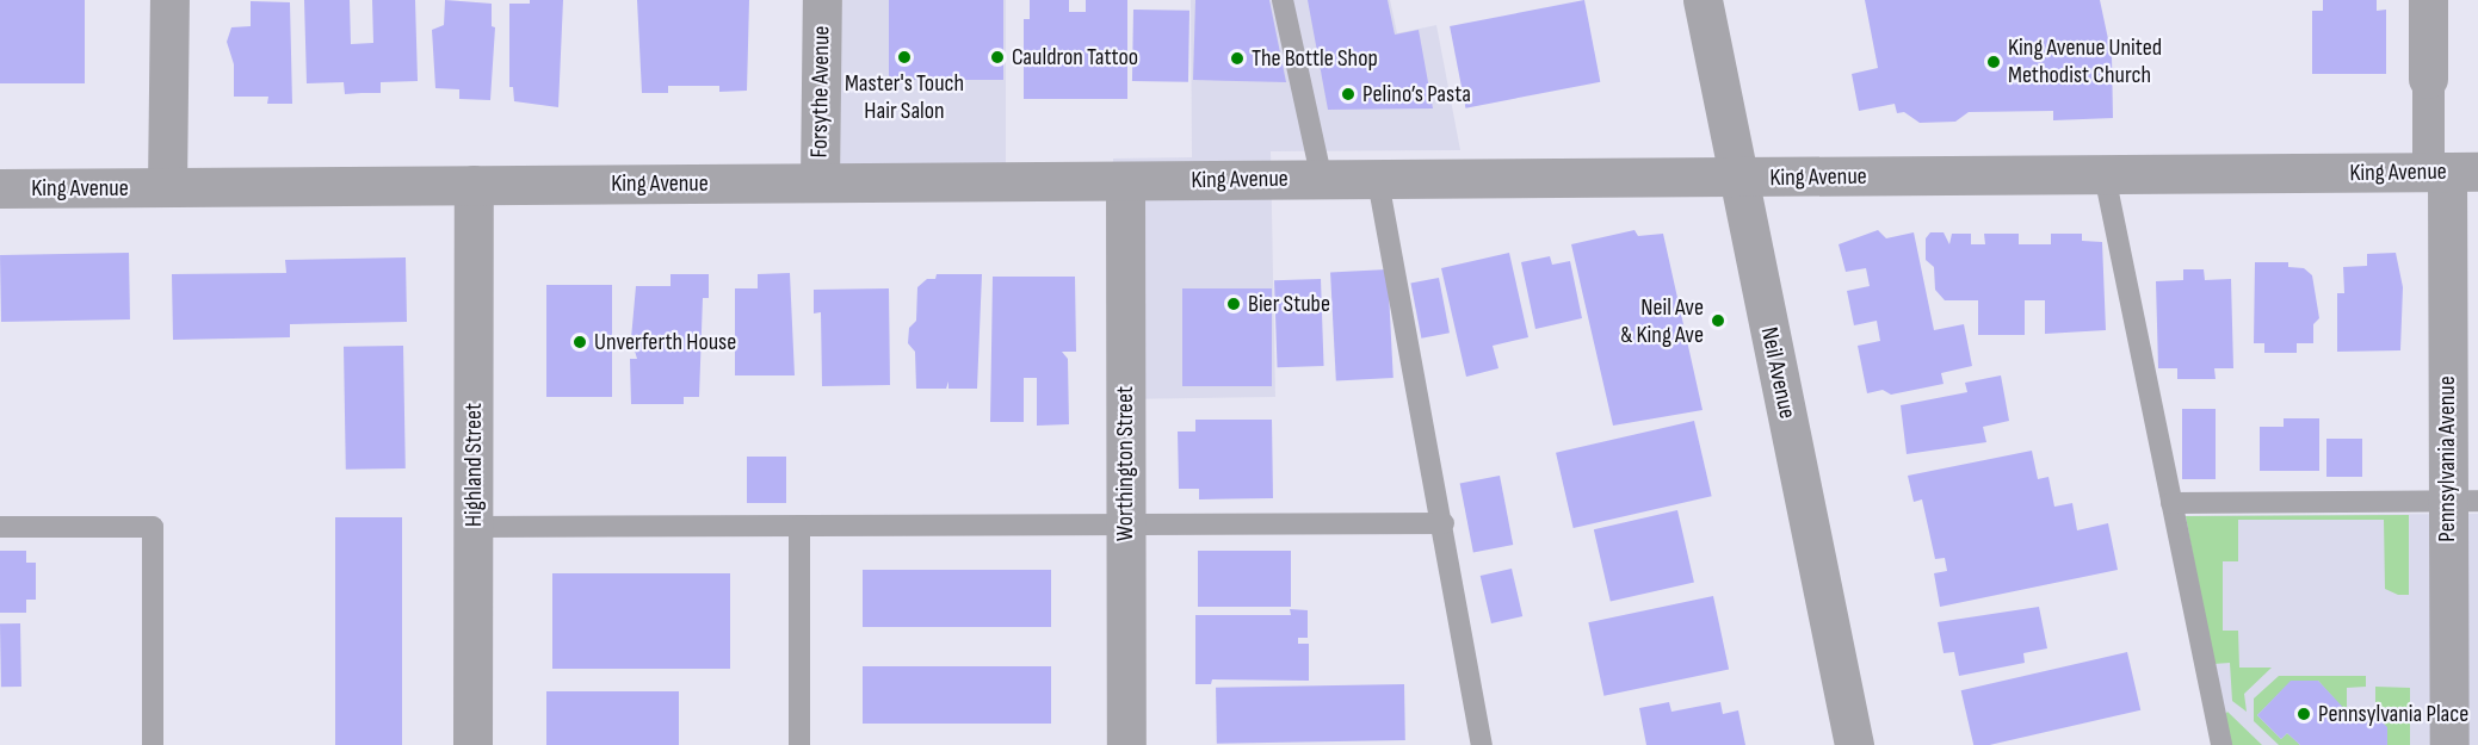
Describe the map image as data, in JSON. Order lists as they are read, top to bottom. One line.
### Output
{"streets":{"street":["Forsythe Avenue","King Avenue","Neil Avenue","Pennsylvania Avenue","Worthington Street","Highland Street"]},"crossings":[["Forsythe Avenue","King Avenue"],["King Avenue","Neil Avenue"],["King Avenue","Pennsylvania Avenue"],["King Avenue","Worthington Street"],["King Avenue","Highland Street"]],"places":["Master's Touch Hair Salon","Cauldron Tattoo","The Bottle Shop","King Avenue United Methodist Church","Pelino’s Pasta","Bier Stube","Neil Ave & King Ave","Unverferth House","Pennsylvania Place"]}
